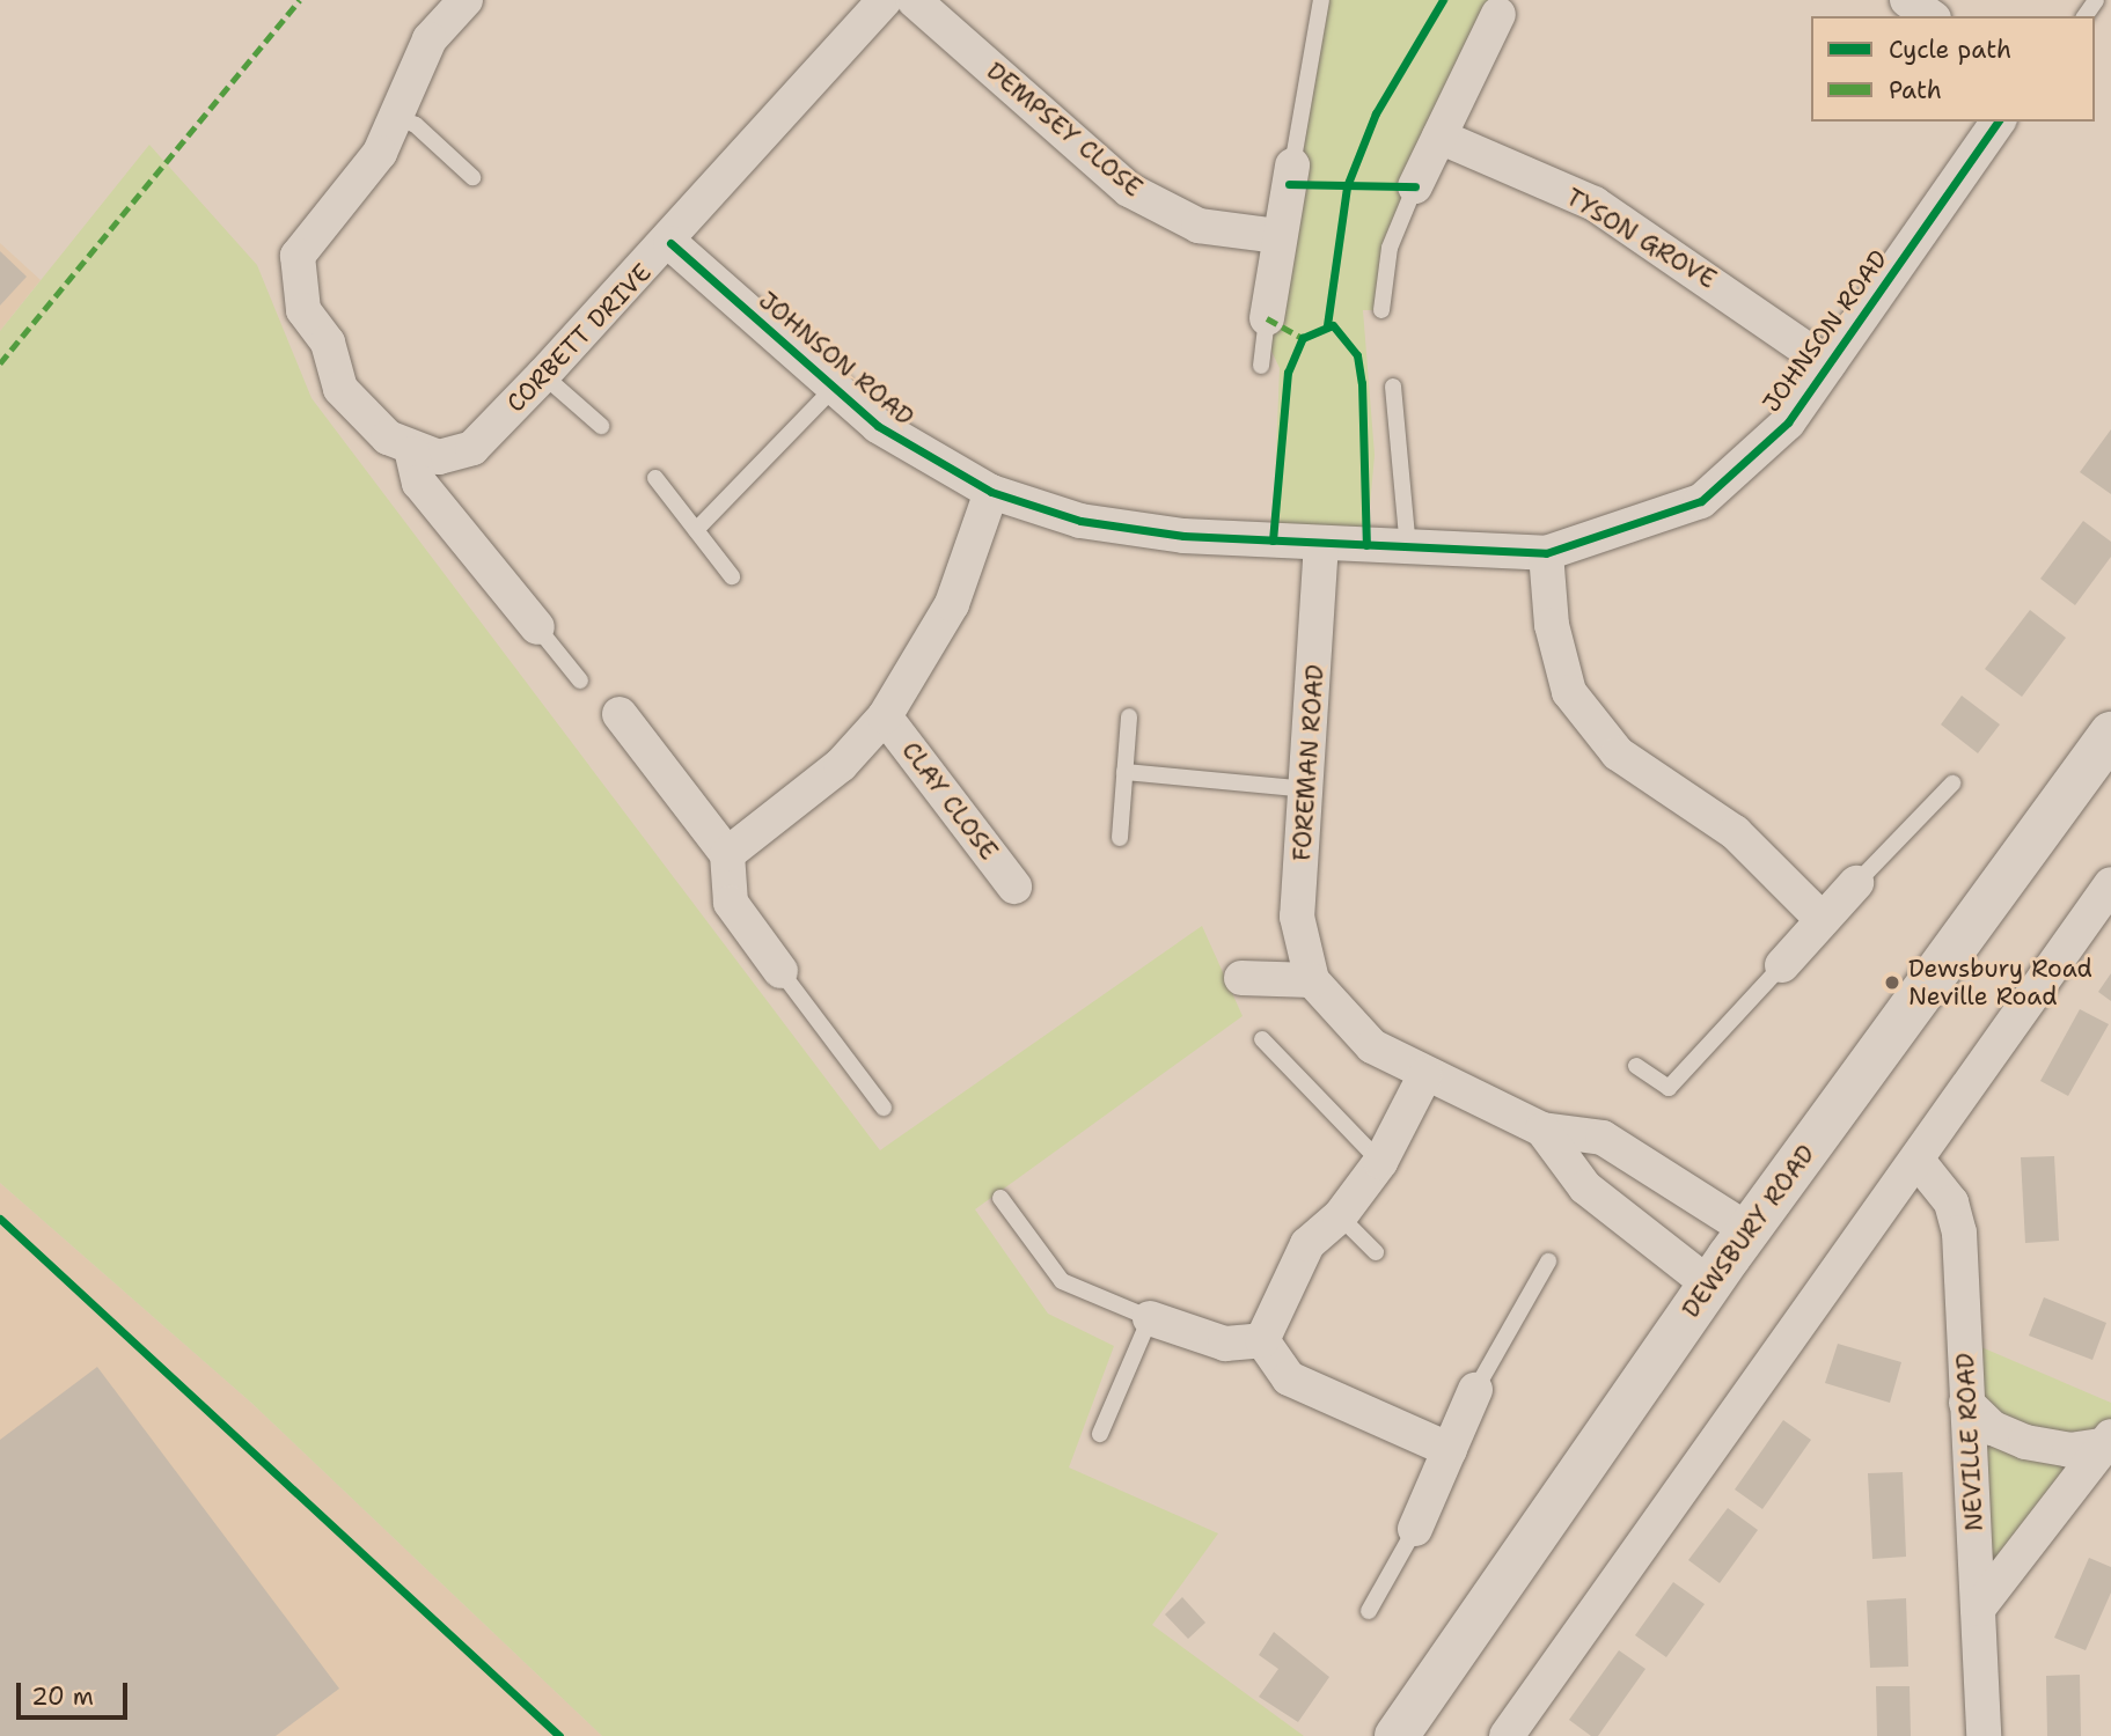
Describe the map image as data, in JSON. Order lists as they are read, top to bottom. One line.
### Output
{"streets":{"highway":["DEWSBURY ROAD"],"street":["DEMPSEY CLOSE","TYSON GROVE","JOHNSON ROAD","CORBETT DRIVE","FOREMAN ROAD","CLAY CLOSE","NEVILLE ROAD"]},"crossings":[["TYSON GROVE","JOHNSON ROAD"],["JOHNSON ROAD","CORBETT DRIVE"],["JOHNSON ROAD","FOREMAN ROAD"],["JOHNSON ROAD","CLAY CLOSE"]],"places":["Dewsbury Road Neville Road"],"legend":["Cycle path","Path"],"scale_bar":"20 m"}
